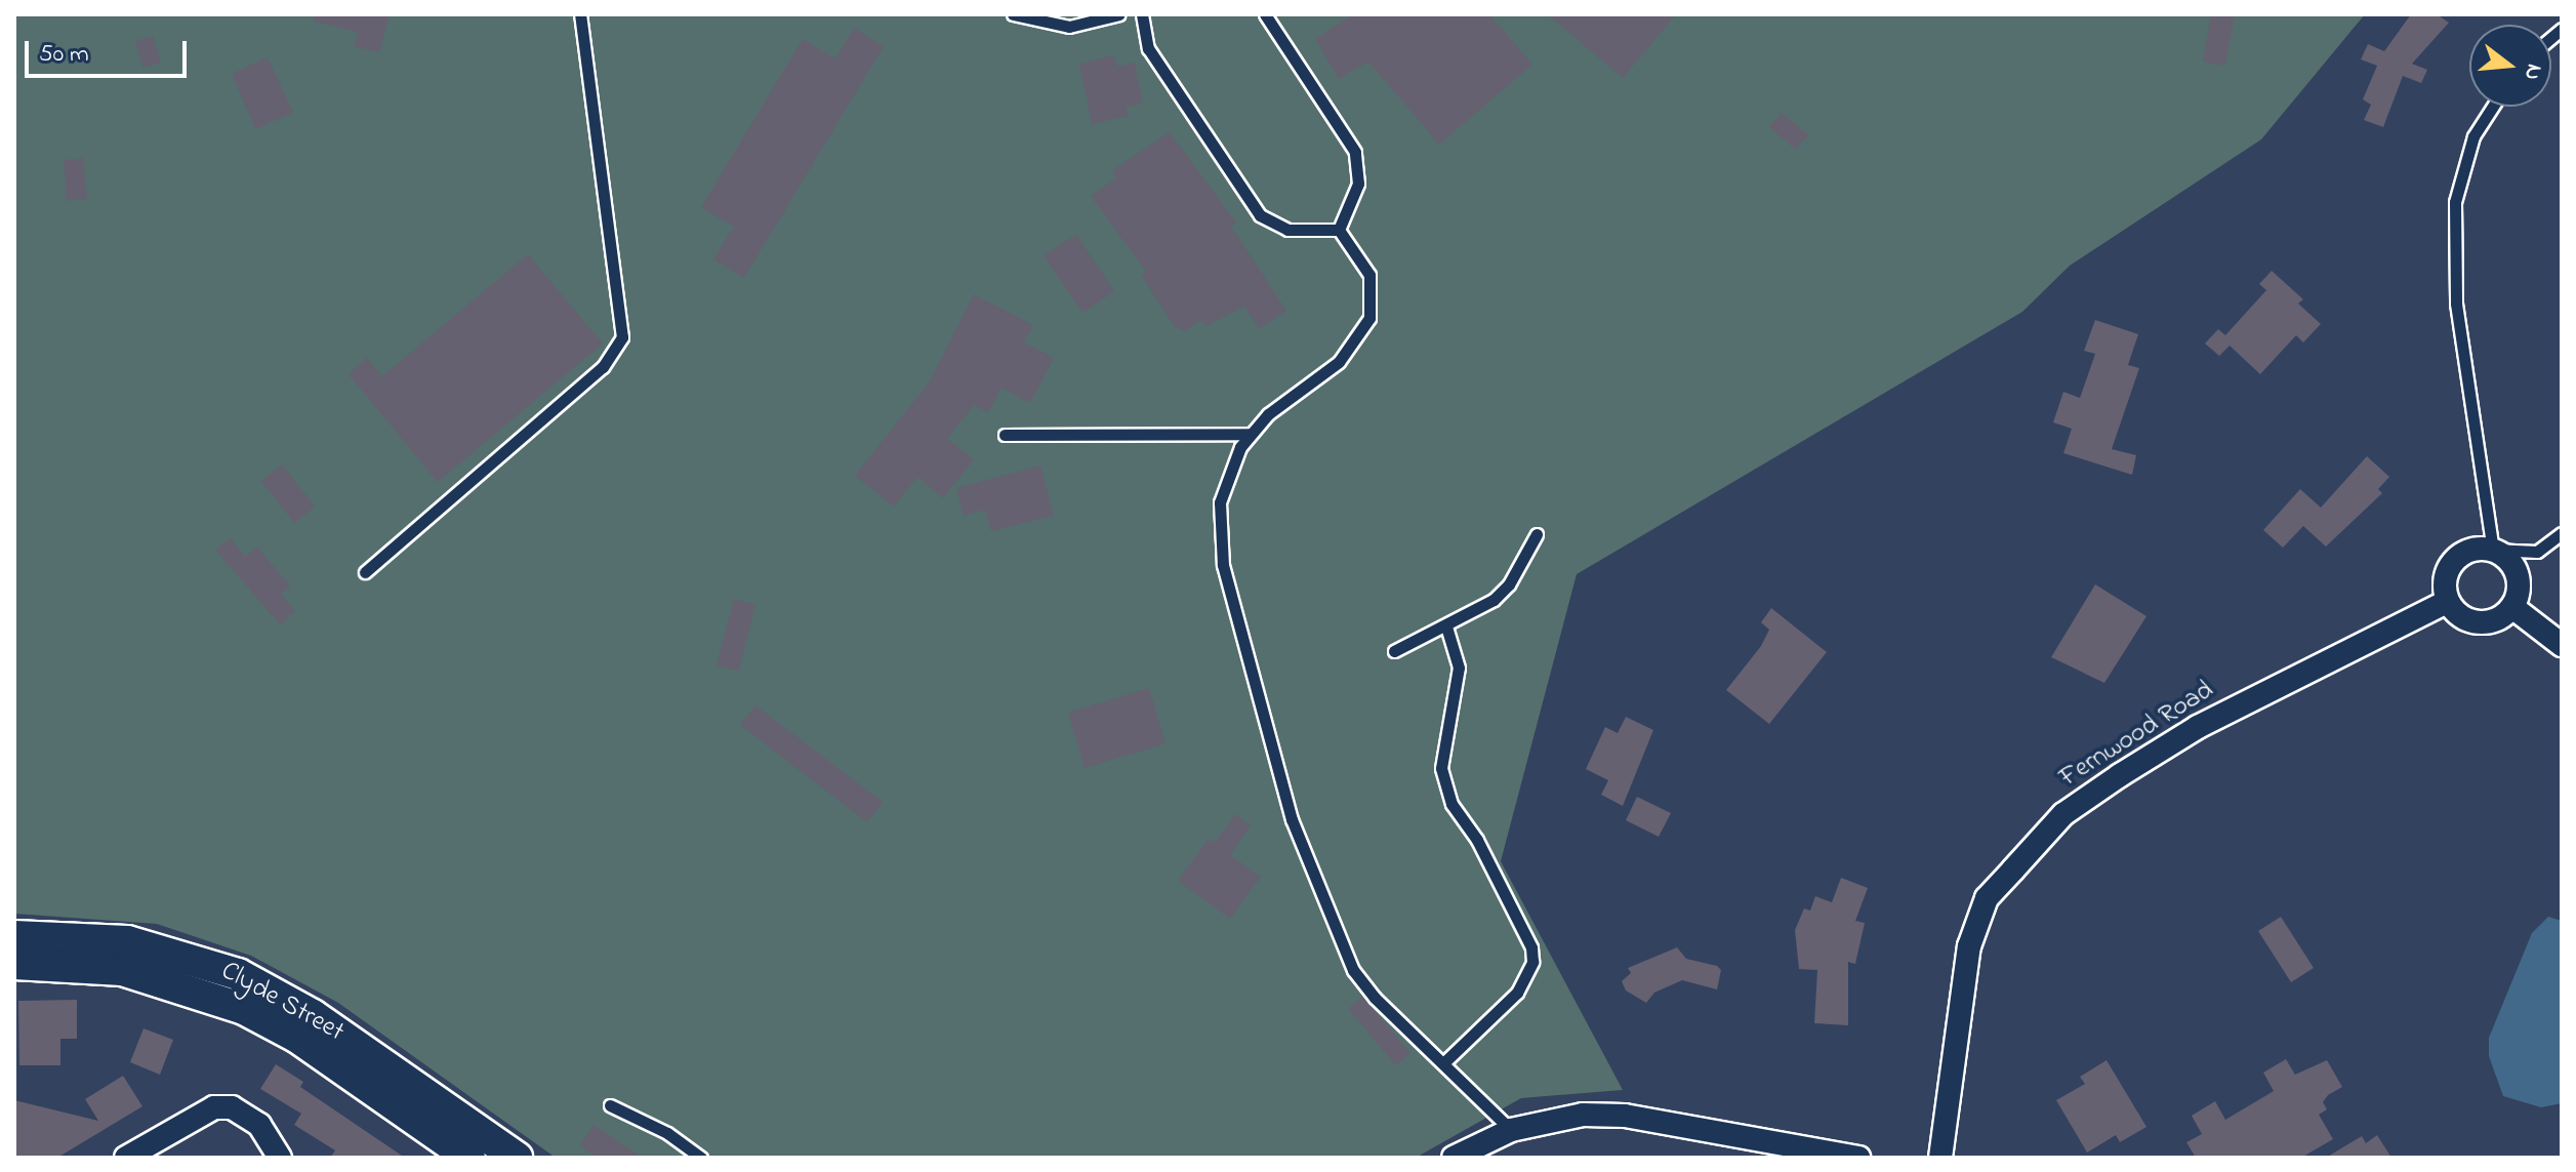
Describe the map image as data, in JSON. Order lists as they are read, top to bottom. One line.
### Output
{"streets":{"main road":["Clyde Street"],"street":["Fernwood Road"]},"scale_bar":"50 m","north":"right"}
